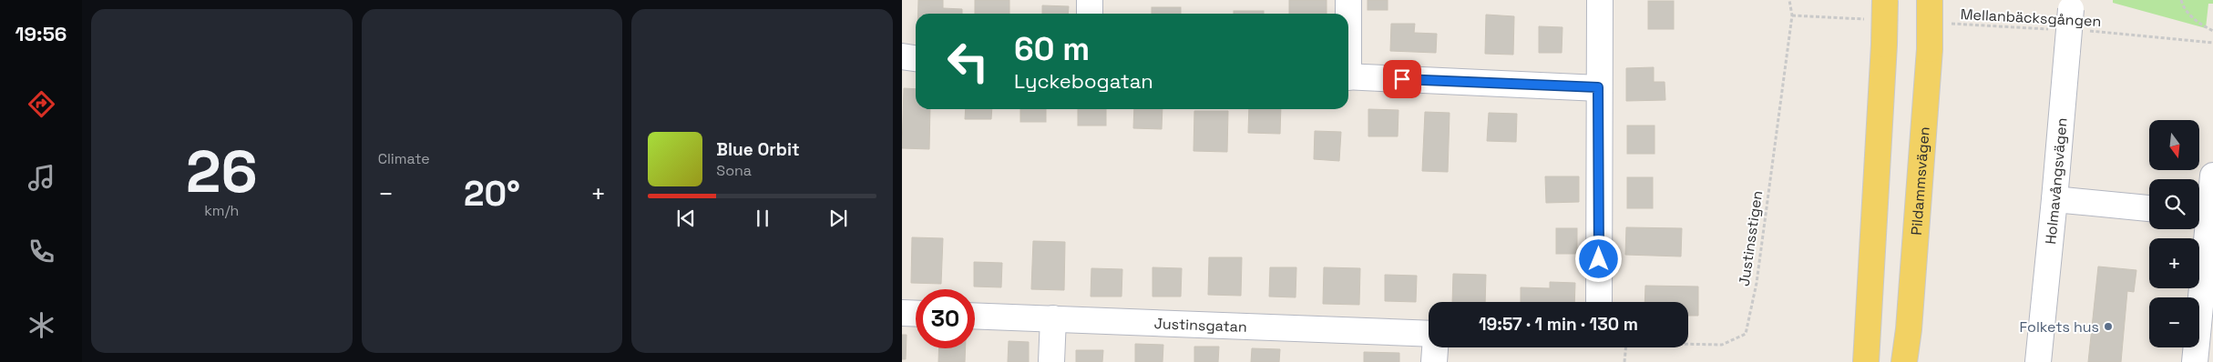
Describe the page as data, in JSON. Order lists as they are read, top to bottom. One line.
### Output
{"streets":{"main road":["Pildammsvägen"],"street":["Holmavångsvägen","Justinsgatan"],"path":["Mellanbäcksgången","Justinsstigen"]},"places":["Folkets hus"],"north":"bottom","page":{"tabs":"19:56","tile":[["26","km/h"],"Climate"],"turn":["60 m","Lyckebogatan"],"map_buttons":["+","−"],"song":["Blue Orbit","Sona"],"heat":["−","20°","+"],"limit":"30","trip":"19:57 · 1 min · 130 m"}}
